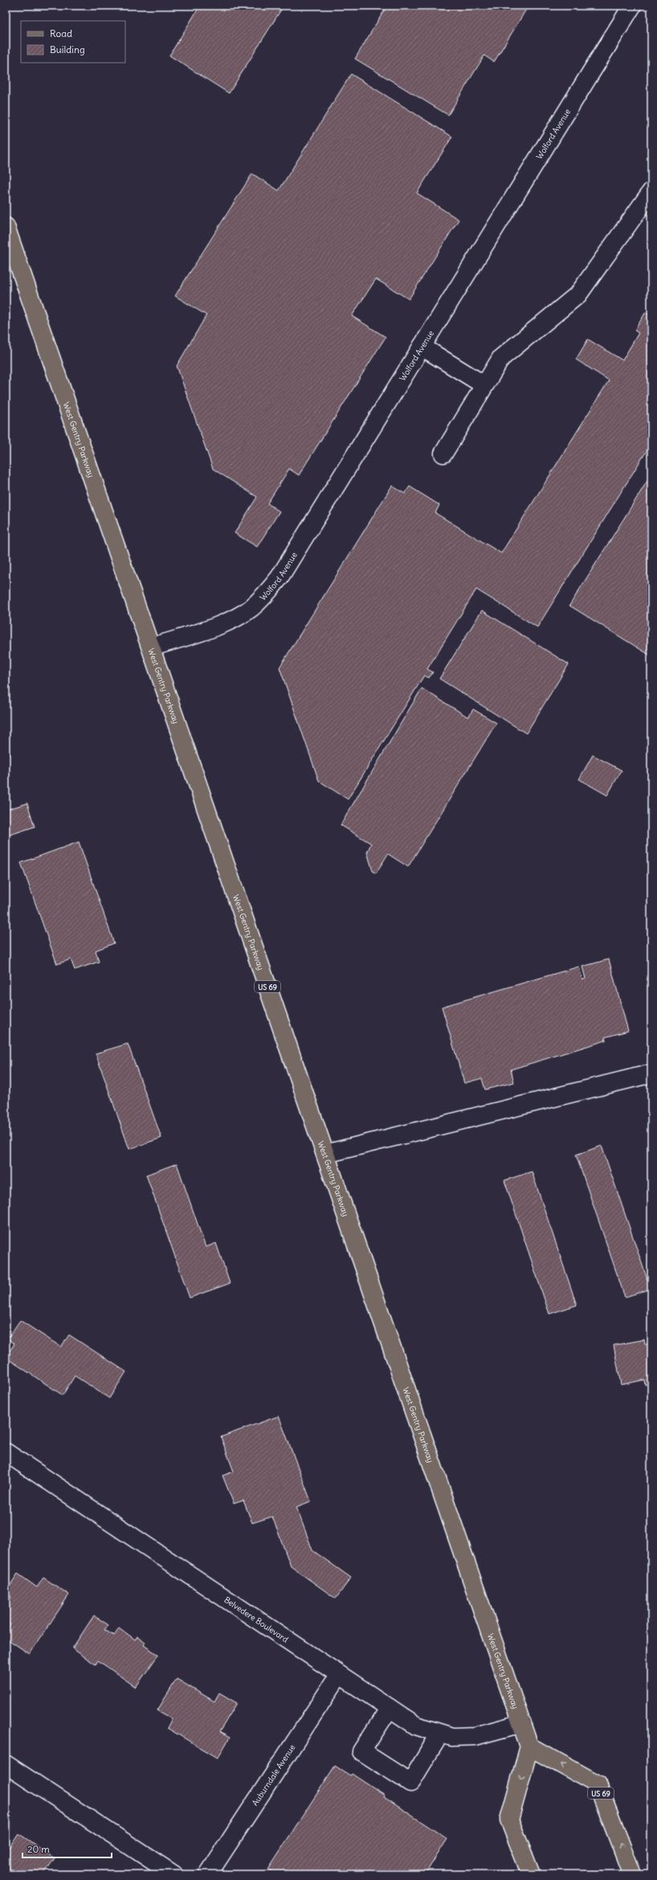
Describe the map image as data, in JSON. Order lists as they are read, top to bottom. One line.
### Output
{"streets":{"main road":["West Gentry Parkway","US 69"],"street":["Wolford Avenue","Belvedere Boulevard","Auburndale Avenue"]},"crossings":[["Wolford Avenue","West Gentry Parkway"],["West Gentry Parkway","US 69"],["West Gentry Parkway","Belvedere Boulevard"],["Belvedere Boulevard","Auburndale Avenue"]],"legend":["Road","Building"],"scale_bar":"20 m"}
